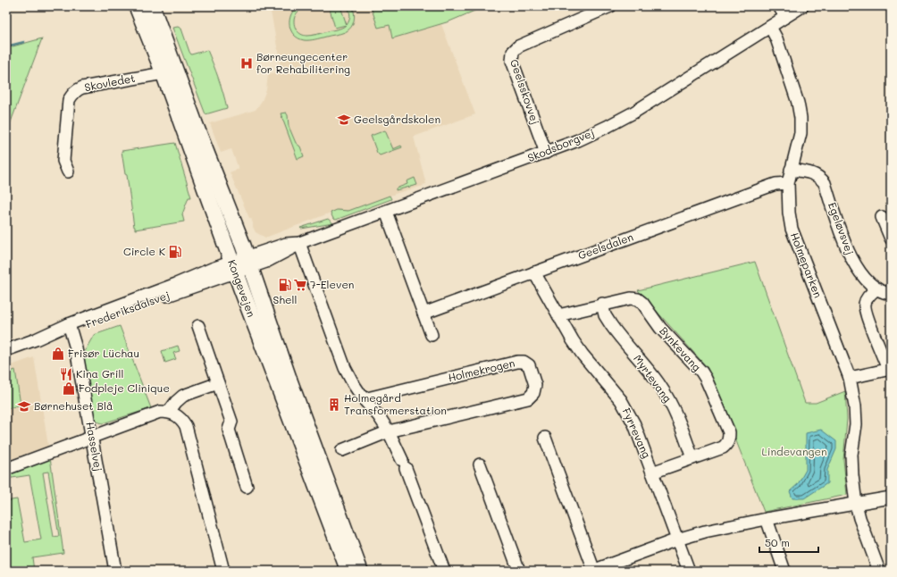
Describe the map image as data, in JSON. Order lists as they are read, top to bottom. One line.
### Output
{"streets":{"main road":["Kongevejen"],"street":["Skovledet","Geelsskovvej","Skodsborgvej","Egeløvsvej","Geelsdalen","Holmeparken","Frederiksdalsvej","Bynkevang","Holmekrogen","Myrtevang","Fyrrevang","Hasselvej"]},"crossings":[["Skovledet","Kongevejen"],["Geelsskovvej","Skodsborgvej"],["Skodsborgvej","Holmeparken"],["Skodsborgvej","Kongevejen"],["Skodsborgvej","Frederiksdalsvej"],["Egeløvsvej","Holmeparken"],["Geelsdalen","Holmeparken"],["Geelsdalen","Fyrrevang"],["Kongevejen","Frederiksdalsvej"],["Frederiksdalsvej","Hasselvej"],["Bynkevang","Myrtevang"],["Bynkevang","Fyrrevang"]],"parks":["Lindevangen"],"places":{"hospital":["Børneungecenter for Rehabilitering"],"school or university":["Geelsgårdskolen","Børnehuset Blå"],"fuel station":["Circle K","Shell"],"supermarket":["7-Eleven"],"shop":["Frisør Lüchau","Fodpleje Clinique"],"restaurant":["Kina Grill"],"building":["Holmegård Transformerstation"]},"scale_bar":"50 m"}
